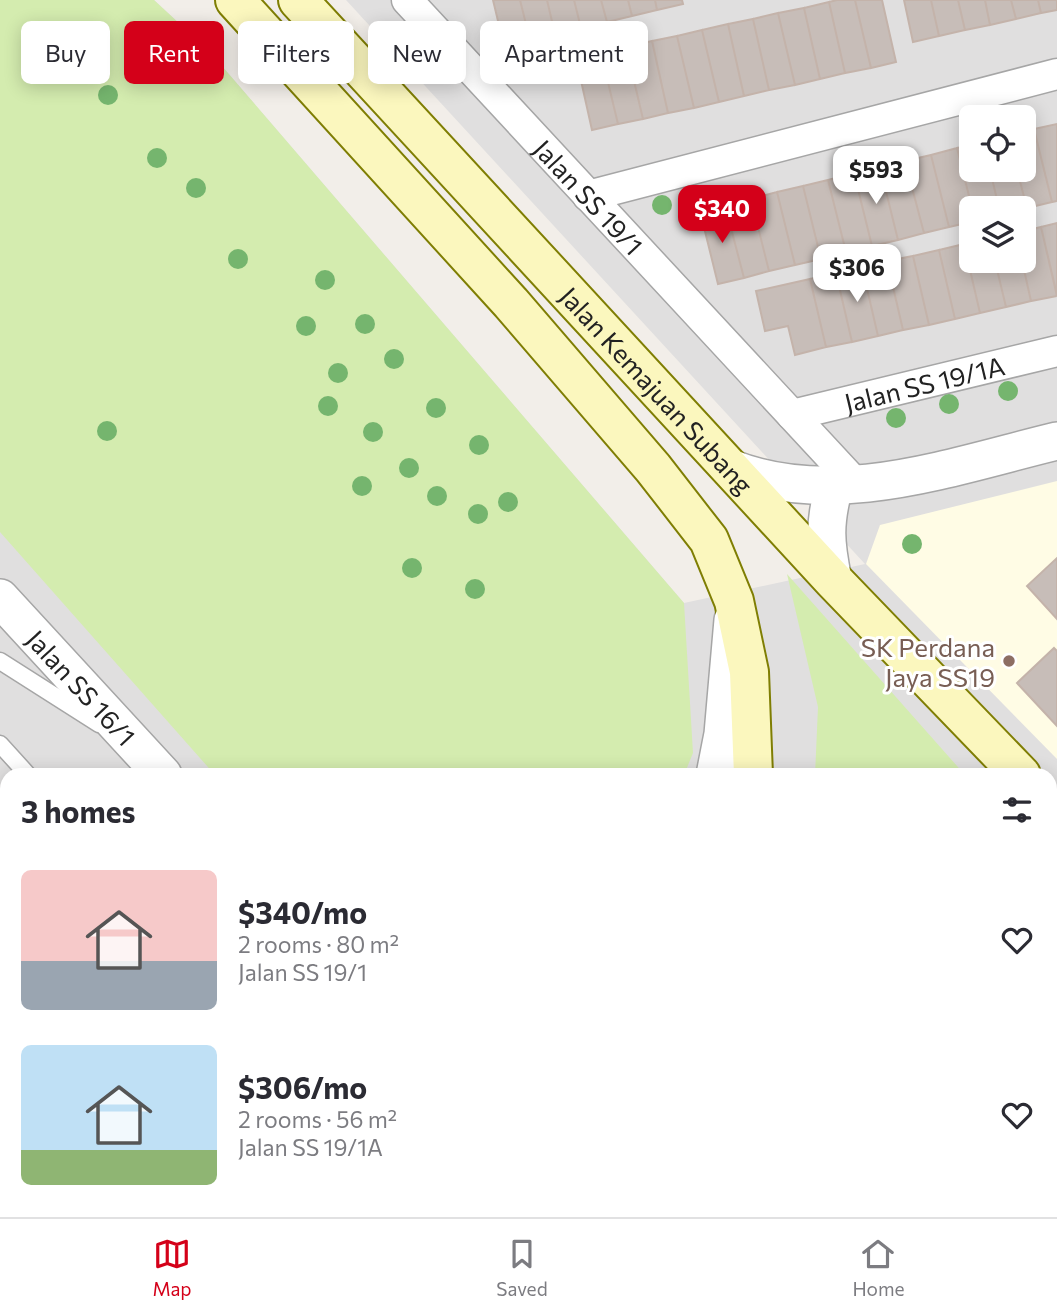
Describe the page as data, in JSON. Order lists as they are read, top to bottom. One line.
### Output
{"streets":{"main road":["Jalan Kemajuan Subang"],"street":["Jalan SS 19/1","Jalan SS 19/1A","Jalan SS 16/1"]},"crossings":[["Jalan SS 19/1","Jalan SS 19/1A"]],"places":["SK Perdana Jaya SS19"],"page":{"chip":["Buy","Rent","Filters","New","Apartment"],"price":["$593","$340","$306"],"heading":"3 homes","list":[{"name":"$340/mo","note":"2 rooms · 80 m² · Jalan SS 19/1"},{"name":"$306/mo","note":"2 rooms · 56 m² · Jalan SS 19/1A"}],"tabs":["Map","Saved","Home"]}}
